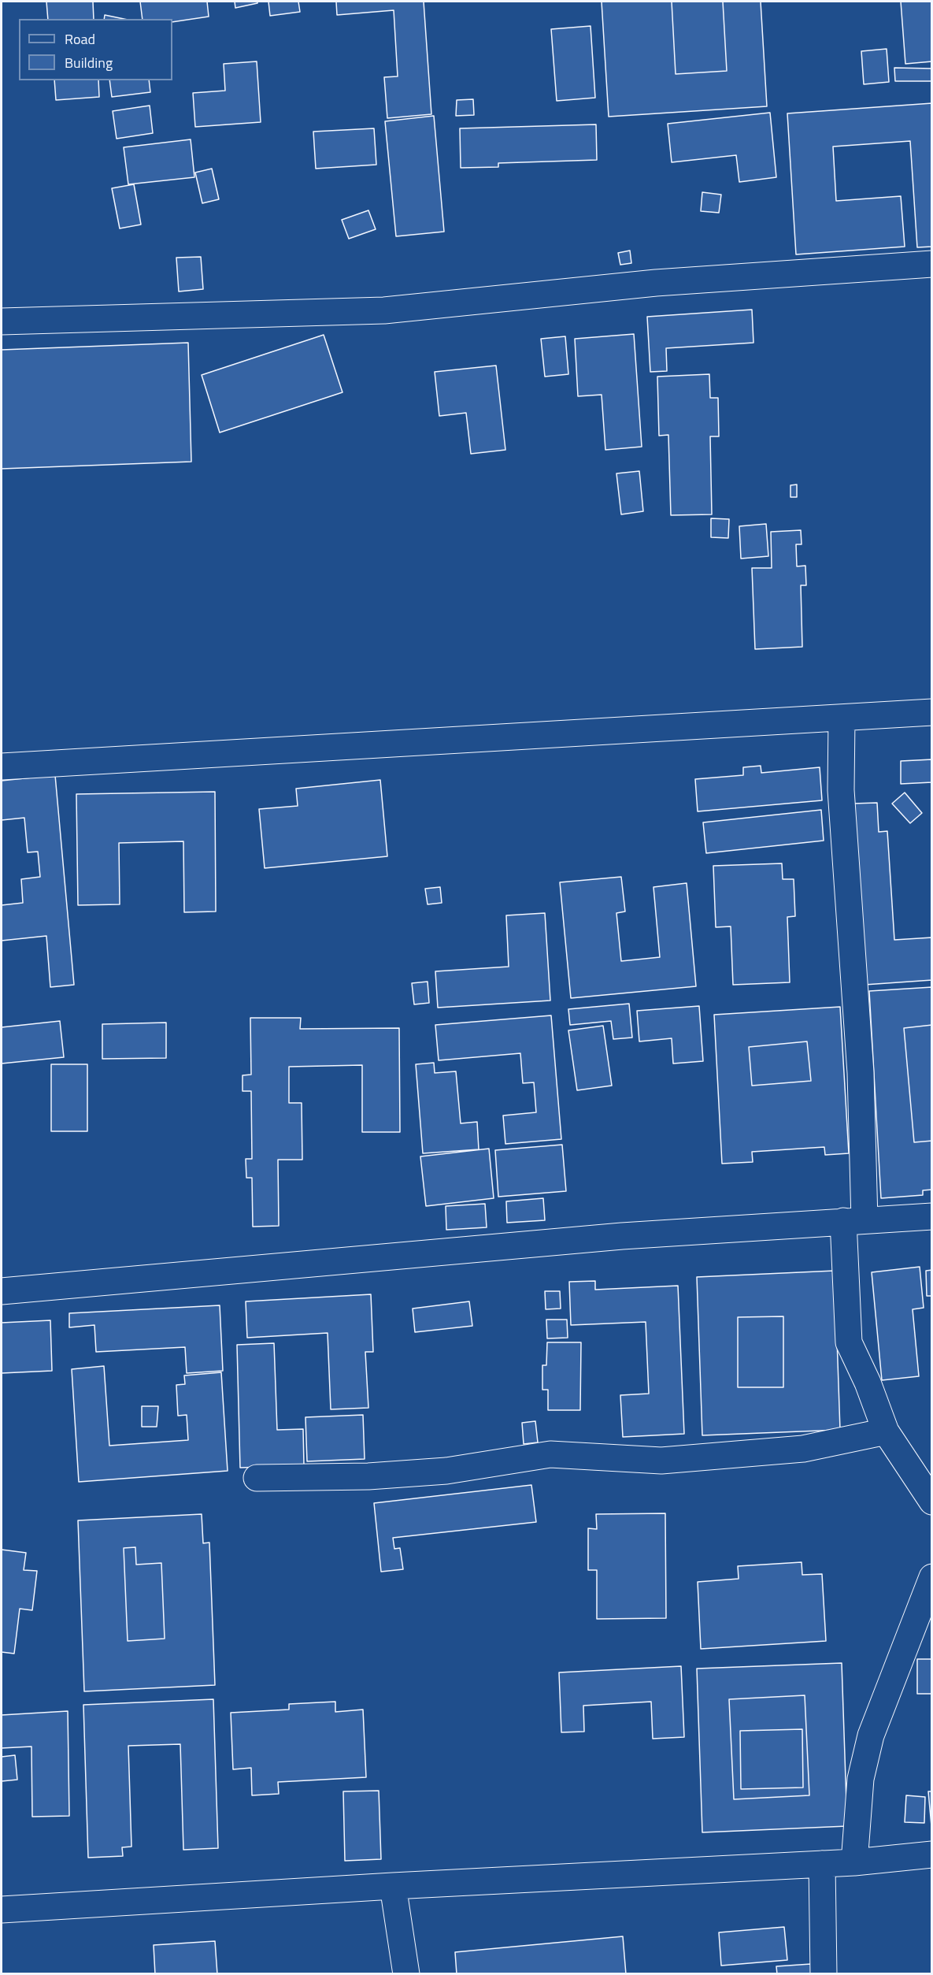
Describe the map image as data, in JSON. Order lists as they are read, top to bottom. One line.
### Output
{"legend":["Road","Building"]}
